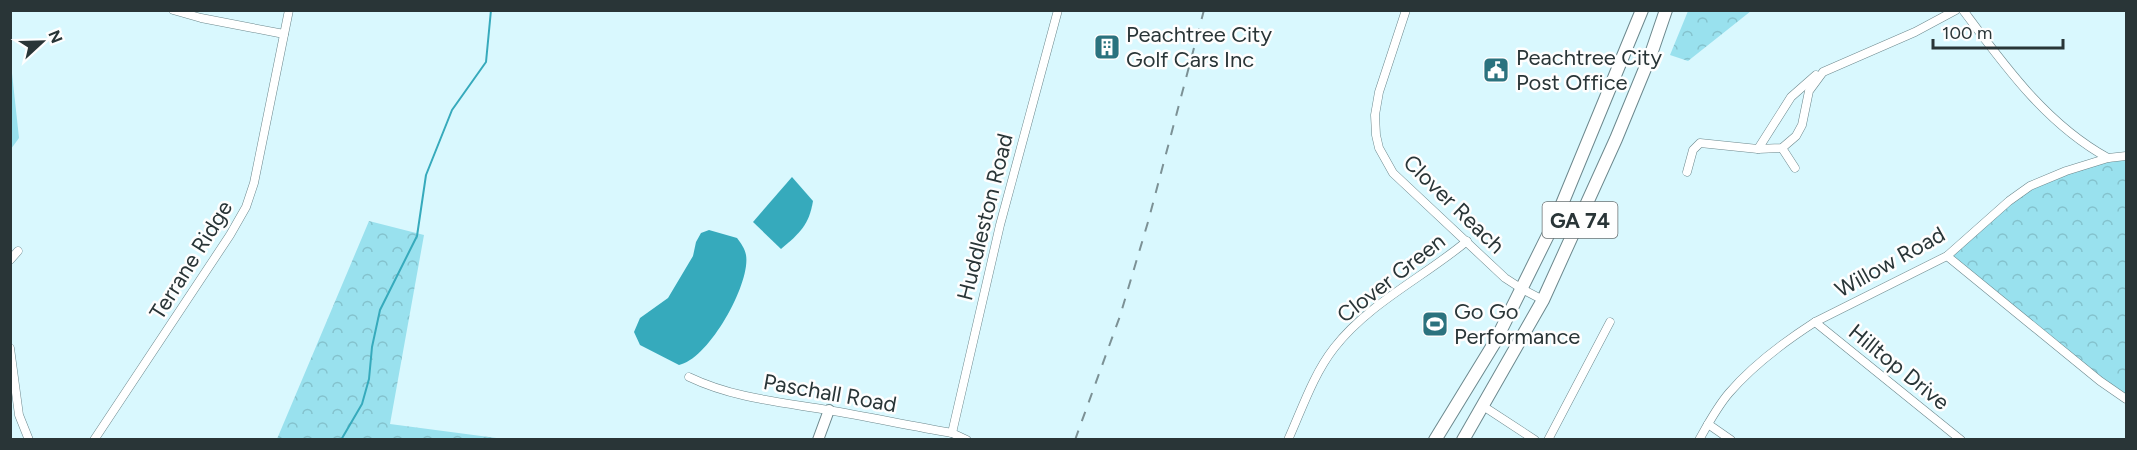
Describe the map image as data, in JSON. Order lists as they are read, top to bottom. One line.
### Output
{"streets":{"main road":["GA 74"],"street":["Clover Reach","Huddleston Road","Terrane Ridge","Willow Road","Clover Green","Hilltop Drive","Paschall Road"]},"crossings":[["Clover Reach","GA 74"],["Clover Reach","Clover Green"],["Huddleston Road","Paschall Road"],["Willow Road","Hilltop Drive"]],"places":{"building":["Peachtree City Golf Cars Inc"],"public building":["Peachtree City Post Office"],"sports":["Go Go Performance"]},"scale_bar":"100 m","north":"right"}
